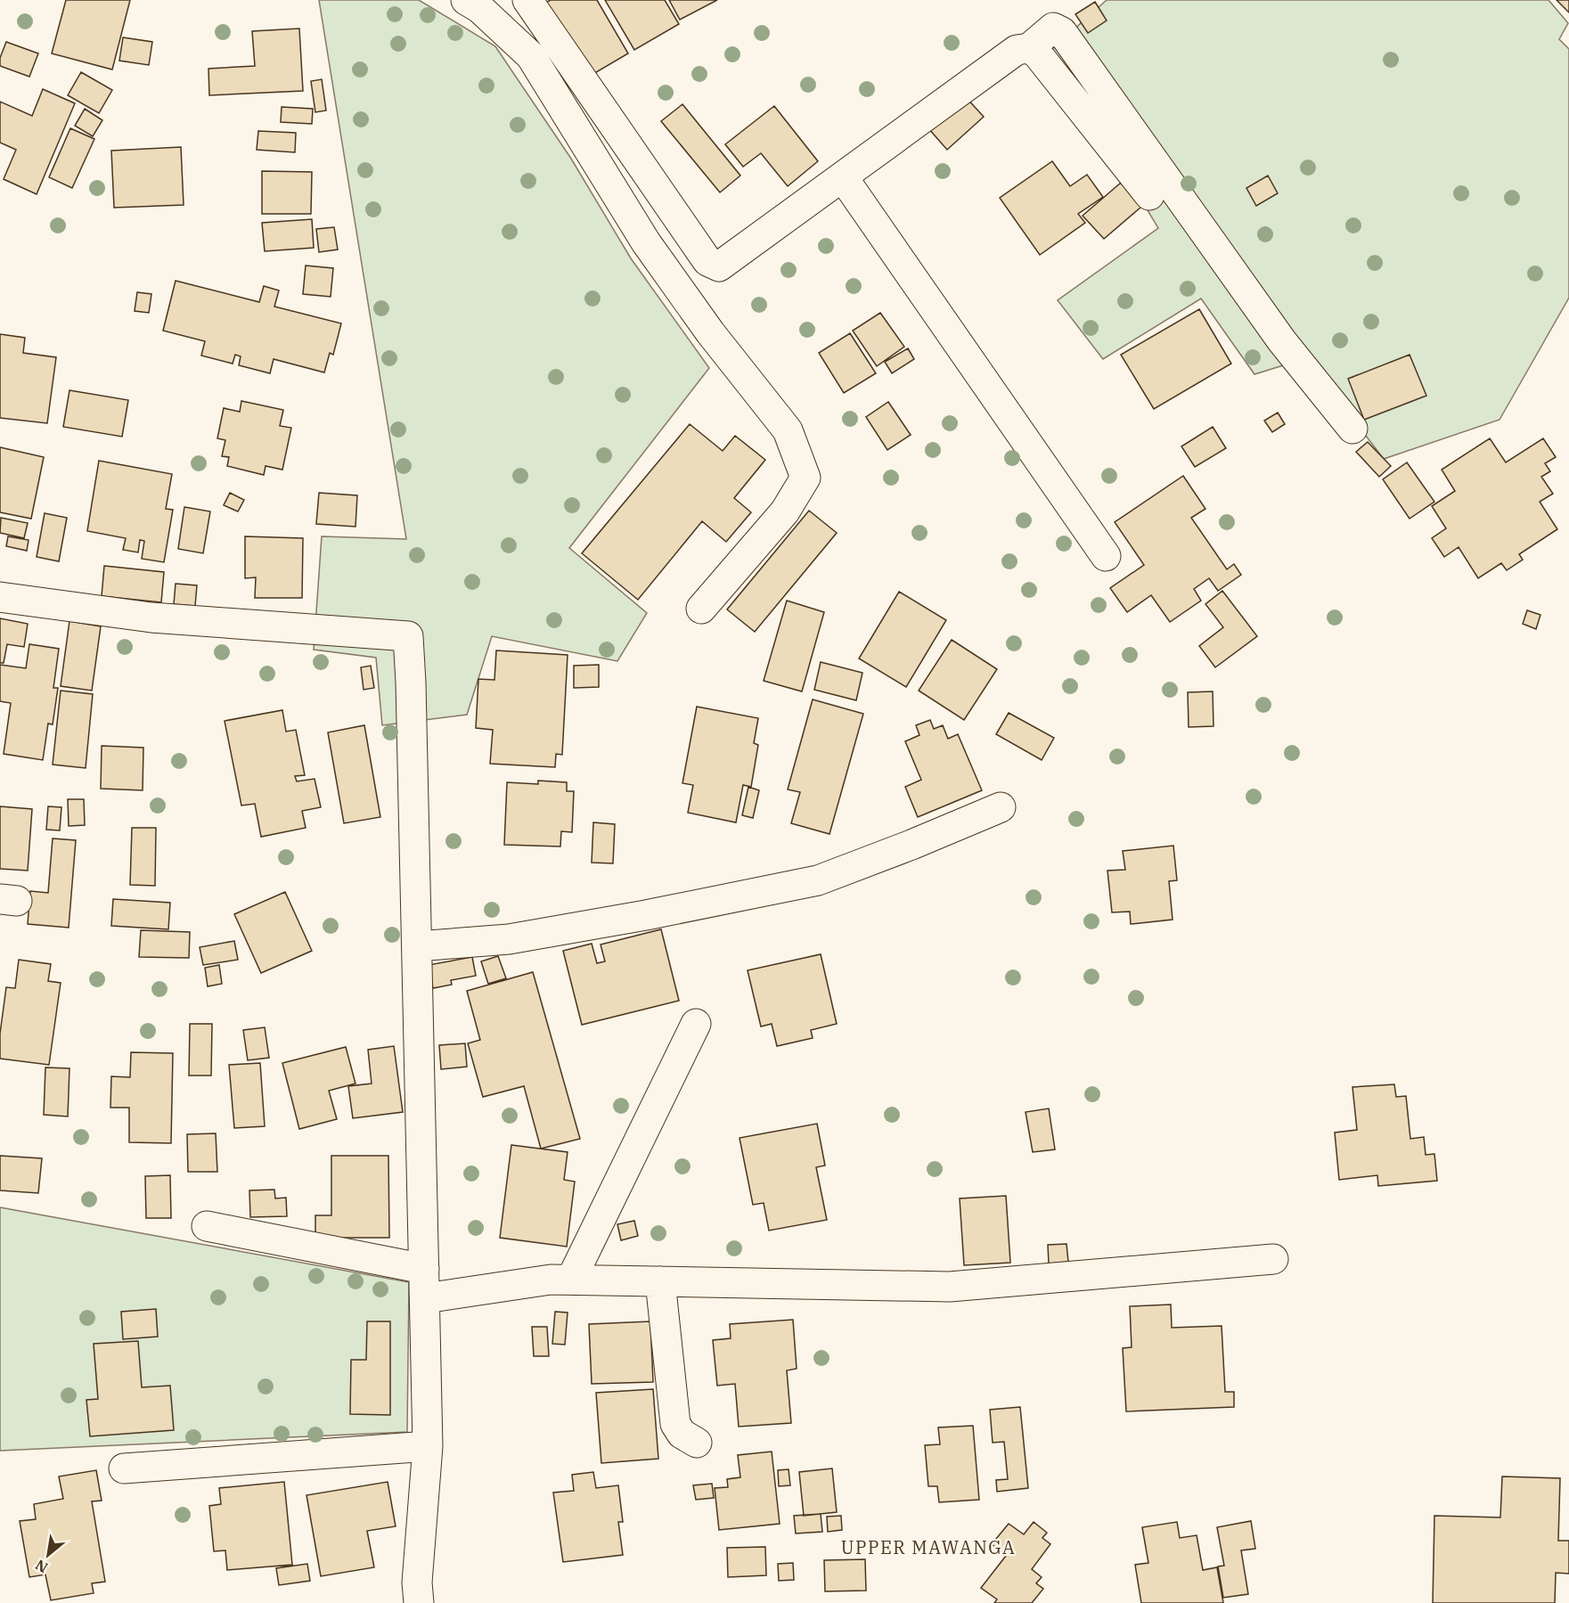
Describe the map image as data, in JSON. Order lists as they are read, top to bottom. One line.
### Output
{"districts":["UPPER MAWANGA"],"north":"bottom left"}
